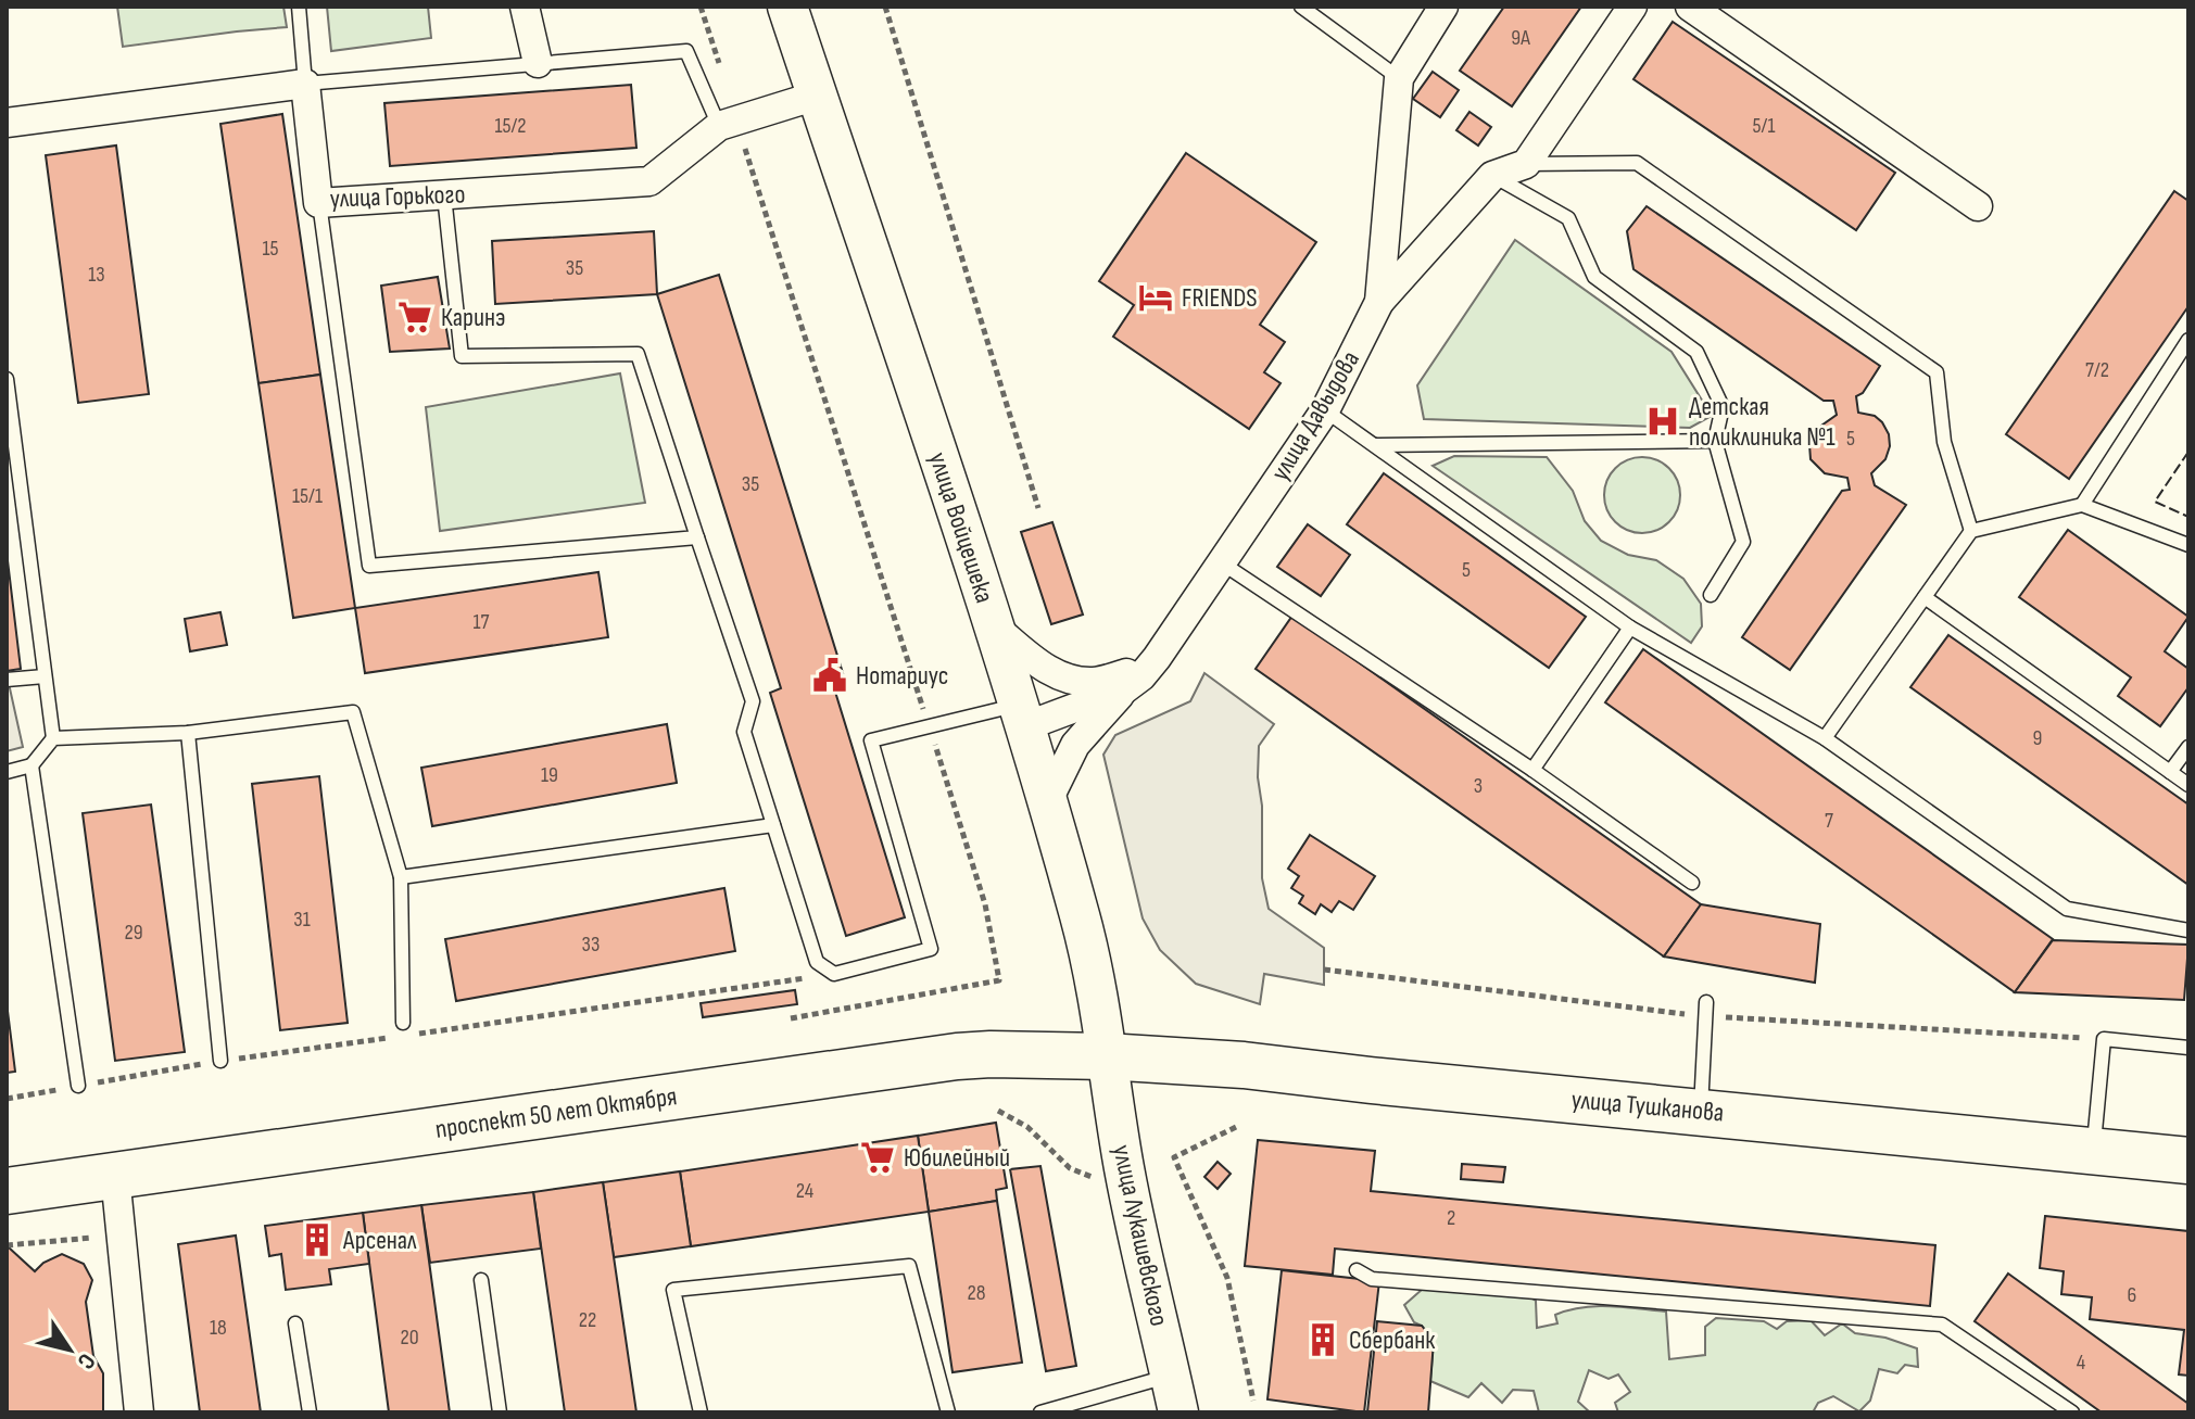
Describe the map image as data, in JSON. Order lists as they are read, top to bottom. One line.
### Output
{"streets":{"main road":["улица Войцешека","улица Тушканова","проспект 50 лет Октября","улица Лукашевского"],"street":["улица Горького","улица Давыдова"]},"crossings":[["улица Горького","улица Войцешека"],["улица Давыдова","улица Войцешека"],["улица Войцешека","улица Тушканова"],["улица Войцешека","проспект 50 лет Октября"],["улица Войцешека","улица Лукашевского"],["улица Тушканова","проспект 50 лет Октября"],["улица Тушканова","улица Лукашевского"],["проспект 50 лет Октября","улица Лукашевского"]],"places":{"hotel":["FRIENDS"],"supermarket":["Каринэ","Юбилейный"],"hospital":["Детская поликлиника №1"],"public building":["Нотариус"],"building":["Арсенал","Сбербанк"]},"house_numbers":["9А","15/2","5/1","15","35","13","7/2","5","35","15/1","5","17","9","19","3","7","31","29","33","24","2","28","6","22","18","20","4"],"north":"bottom right"}
